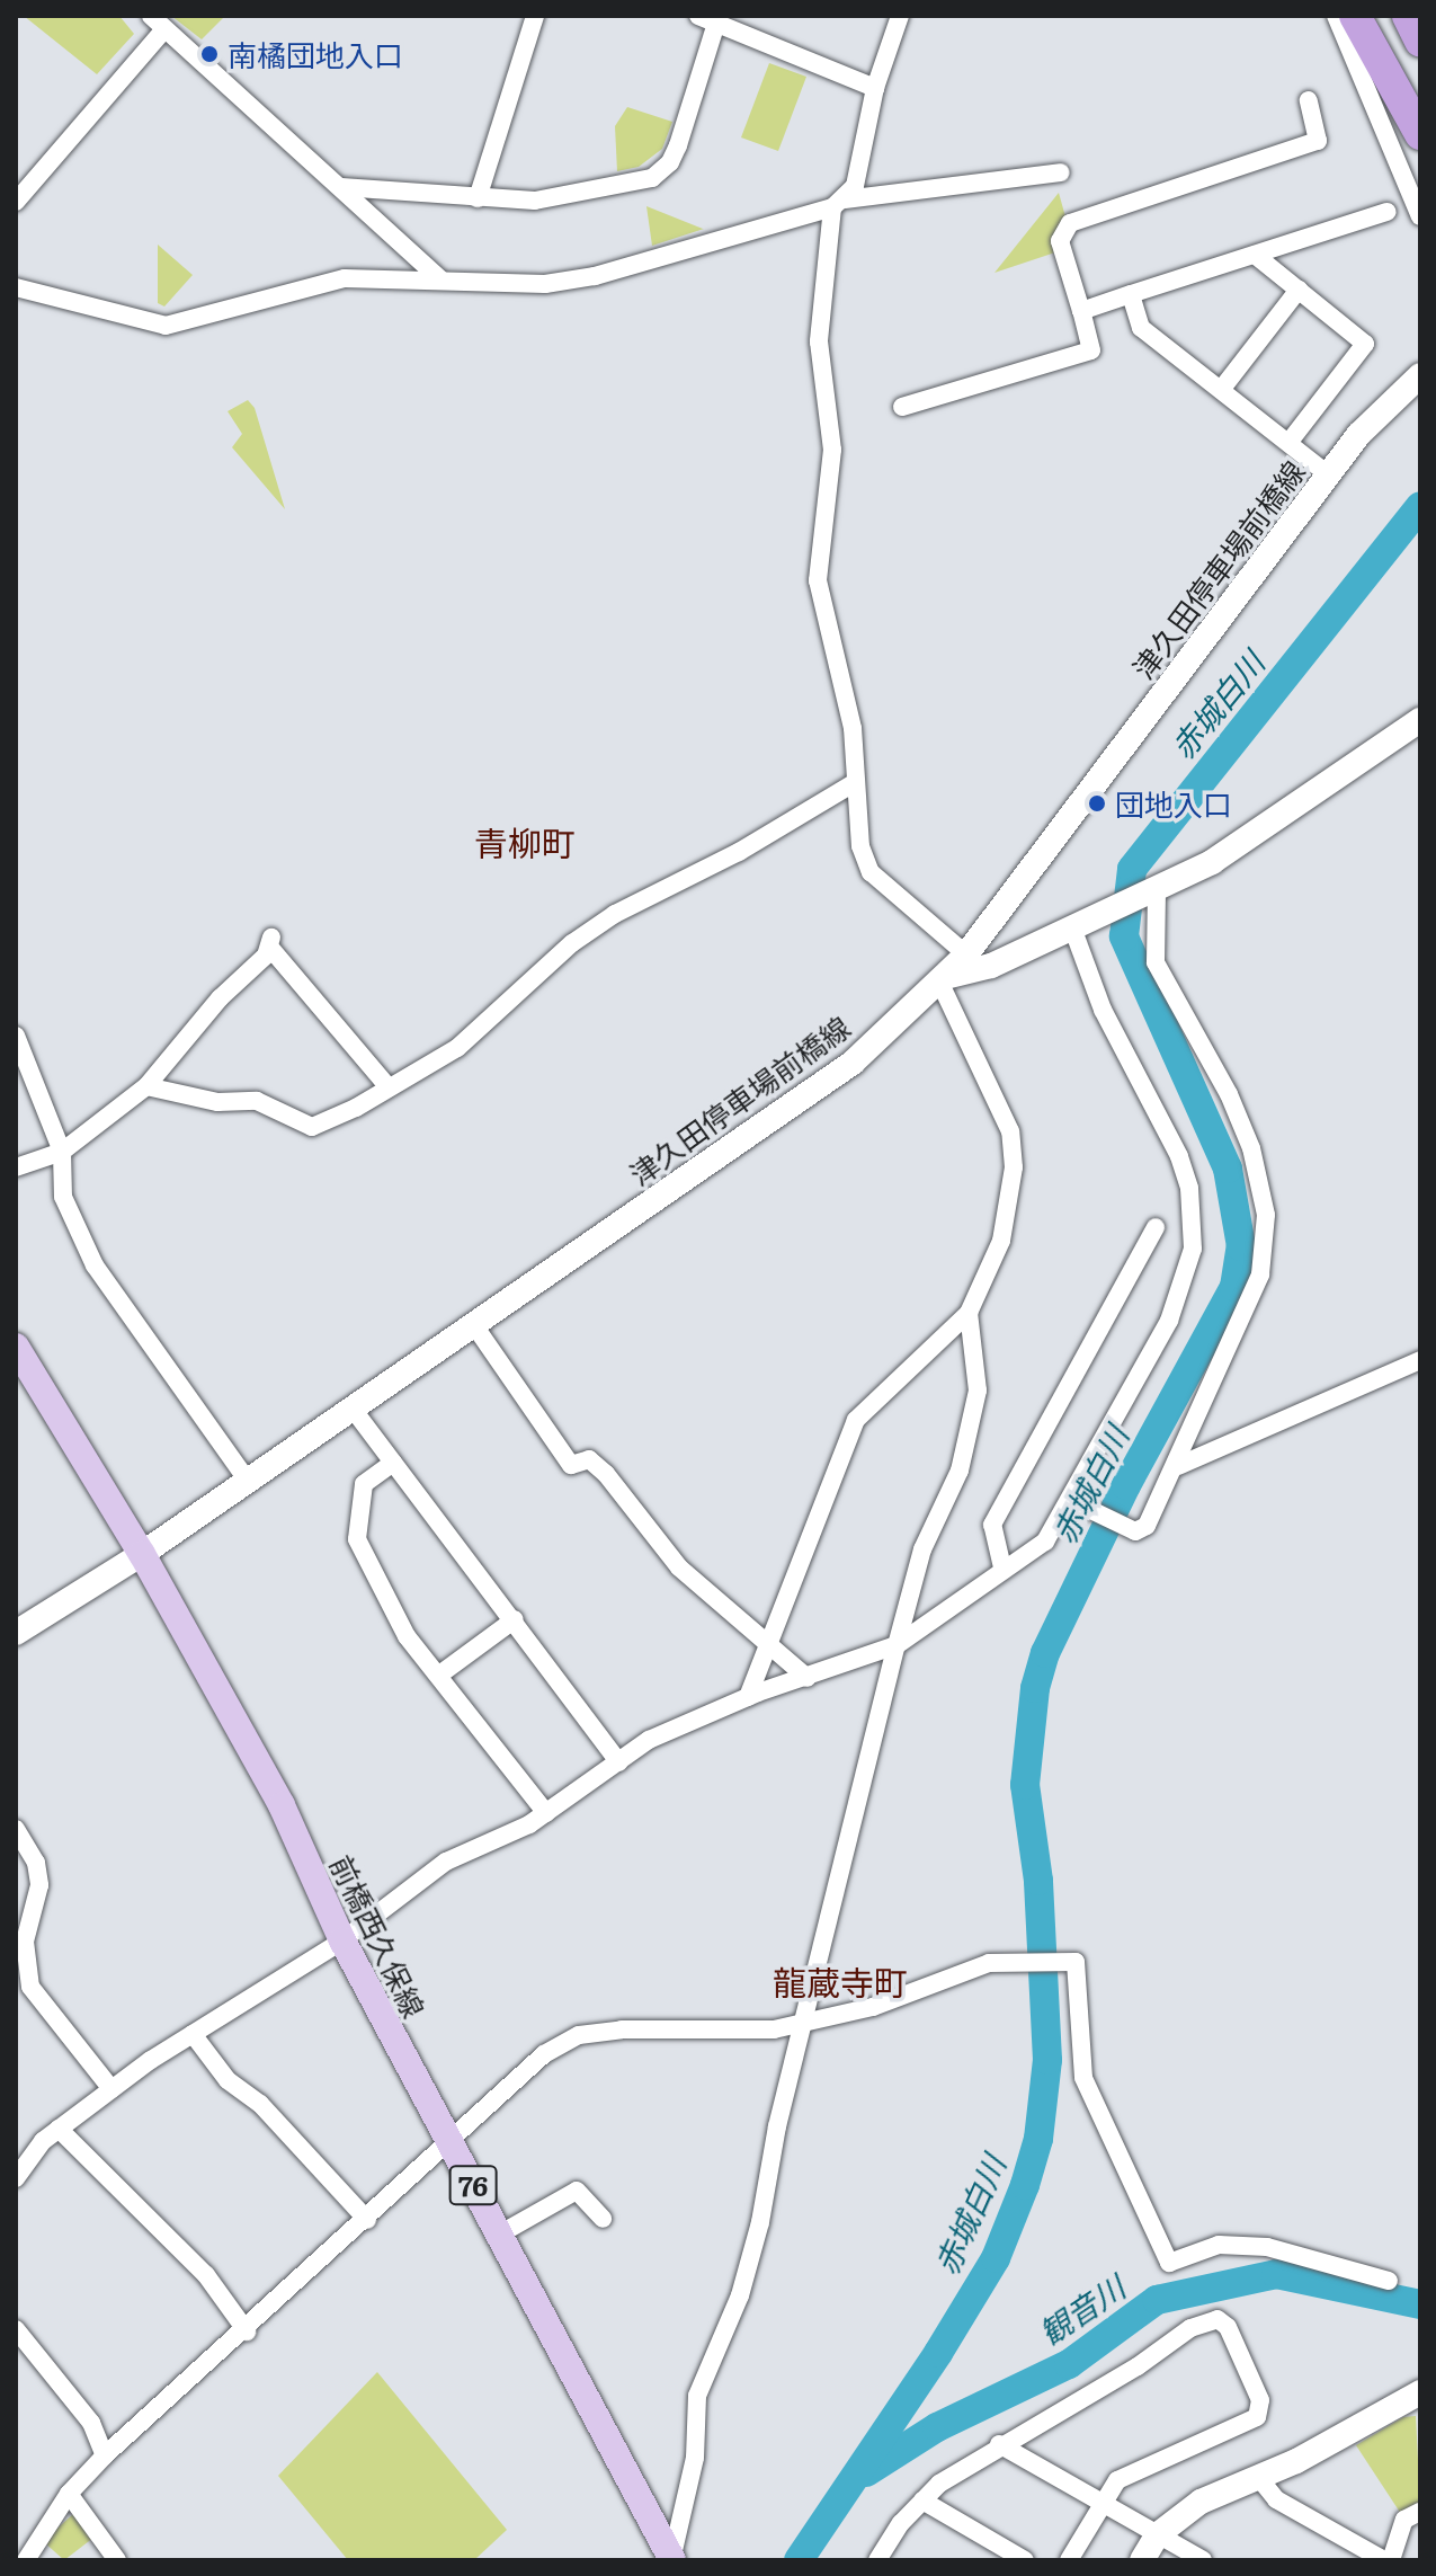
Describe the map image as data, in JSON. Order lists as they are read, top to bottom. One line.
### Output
{"streets":{"main road":["津久田停車場前橋線","前橋西久保線","76"]},"crossings":[["津久田停車場前橋線","前橋西久保線"]],"districts":["青柳町","龍蔵寺町"],"water":["赤城白川","観音川"],"places":["南橘団地入口","団地入口"]}
